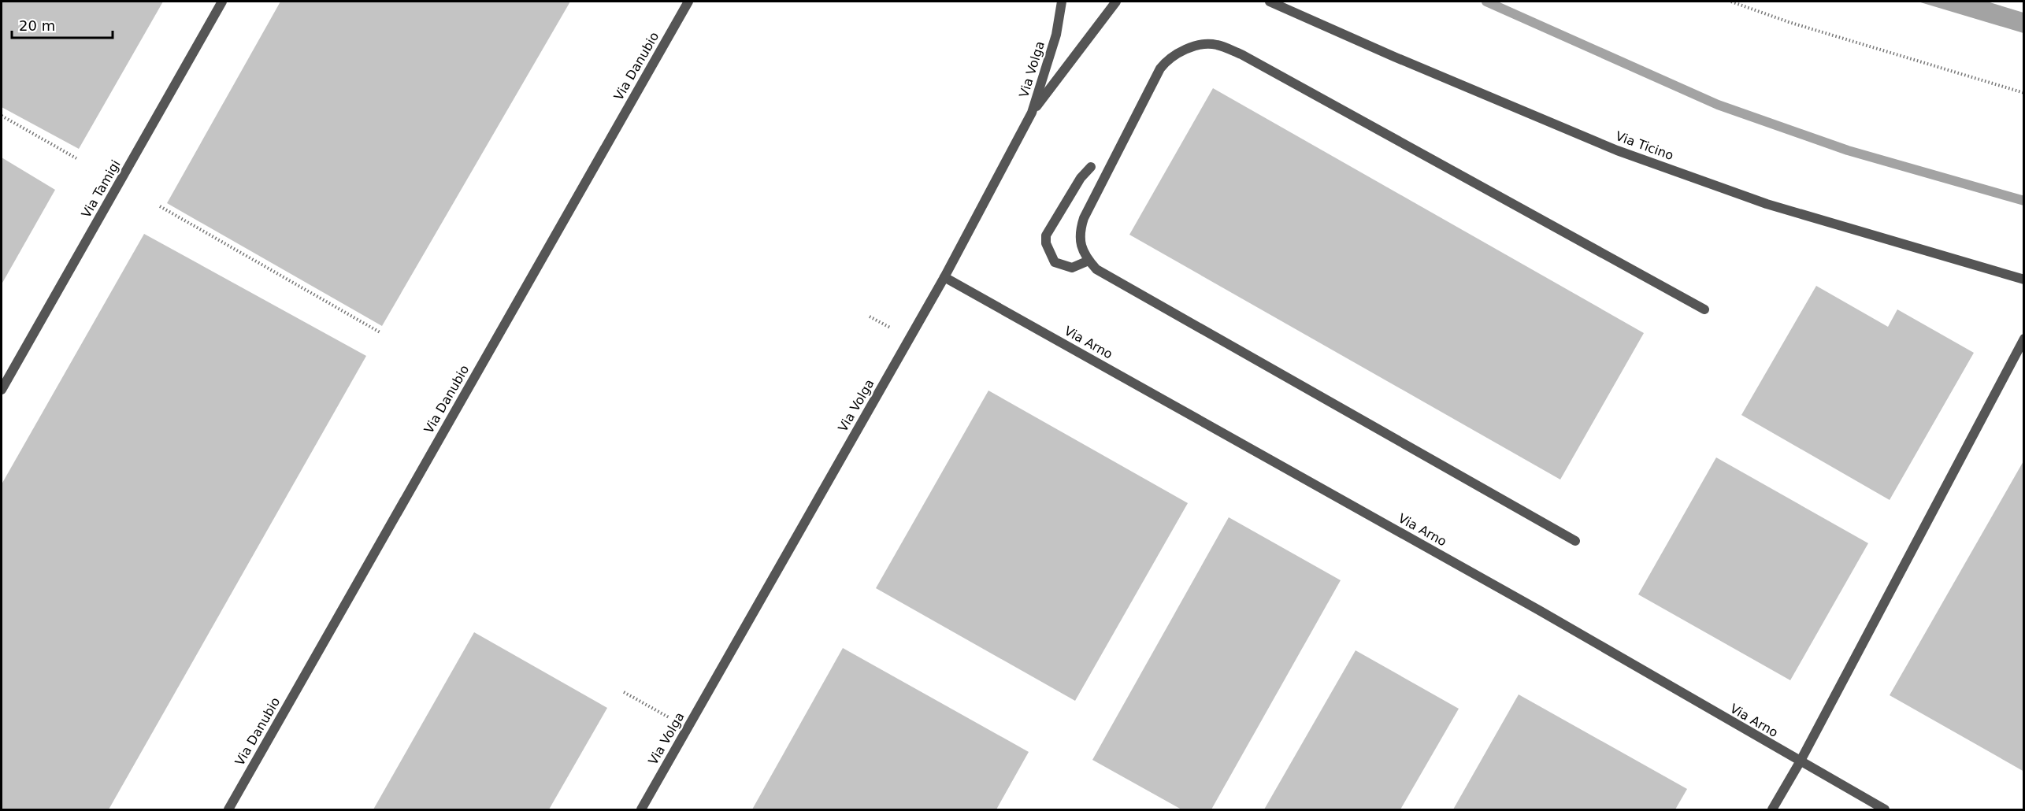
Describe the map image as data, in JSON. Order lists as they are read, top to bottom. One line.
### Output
{"streets":{"street":["Via Danubio","Via Volga","Via Ticino","Via Tamigi","Via Arno"]},"crossings":[["Via Volga","Via Arno"]],"scale_bar":"20 m"}
